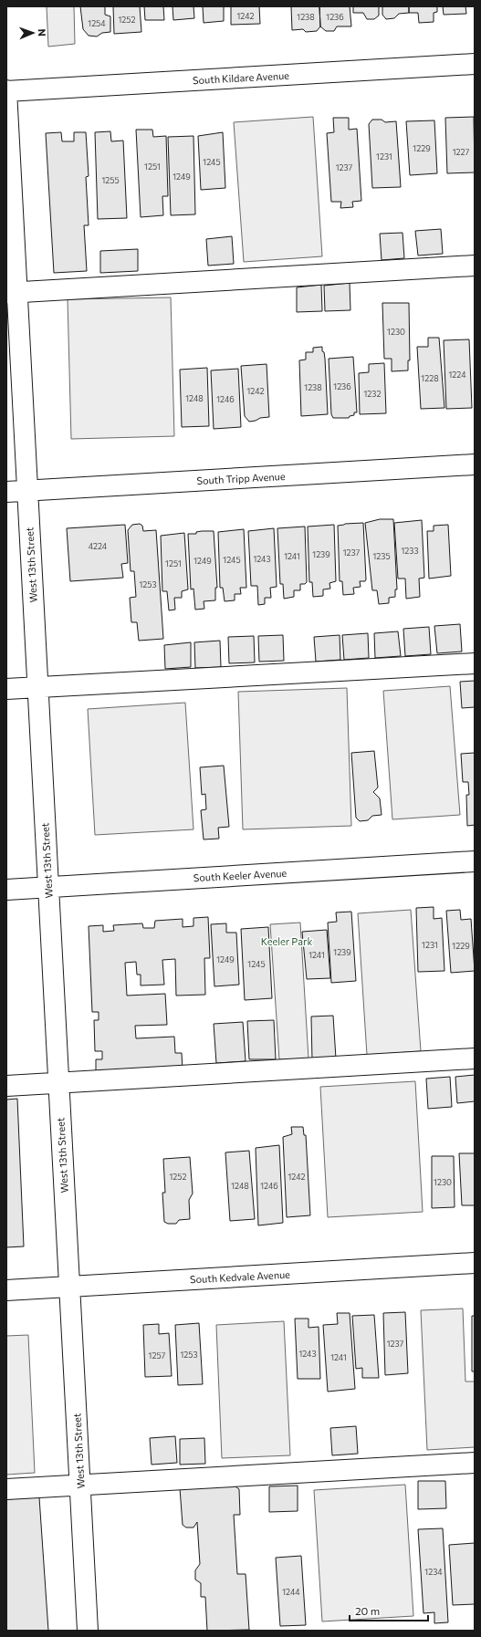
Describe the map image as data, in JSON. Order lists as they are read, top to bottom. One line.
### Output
{"streets":{"street":["South Kildare Avenue","South Tripp Avenue","West 13th Street","South Keeler Avenue","South Kedvale Avenue"]},"crossings":[["South Kildare Avenue","West 13th Street"],["South Tripp Avenue","West 13th Street"],["West 13th Street","South Keeler Avenue"],["West 13th Street","South Kedvale Avenue"]],"parks":["Keeler Park"],"house_numbers":["1242","1238","1236","1252","1254","1229","1227","1231","1245","1251","1237","1249","1255","1230","1224","1228","1236","1238","1242","1232","1248","1246","4224","1233","1237","1239","1241","1235","1243","1245","1249","1251","1253","1231","1229","1239","1241","1249","1245","1252","1242","1230","1248","1246","1237","1243","1253","1257","1241","1234","1244"],"scale_bar":"20 m","north":"right"}
